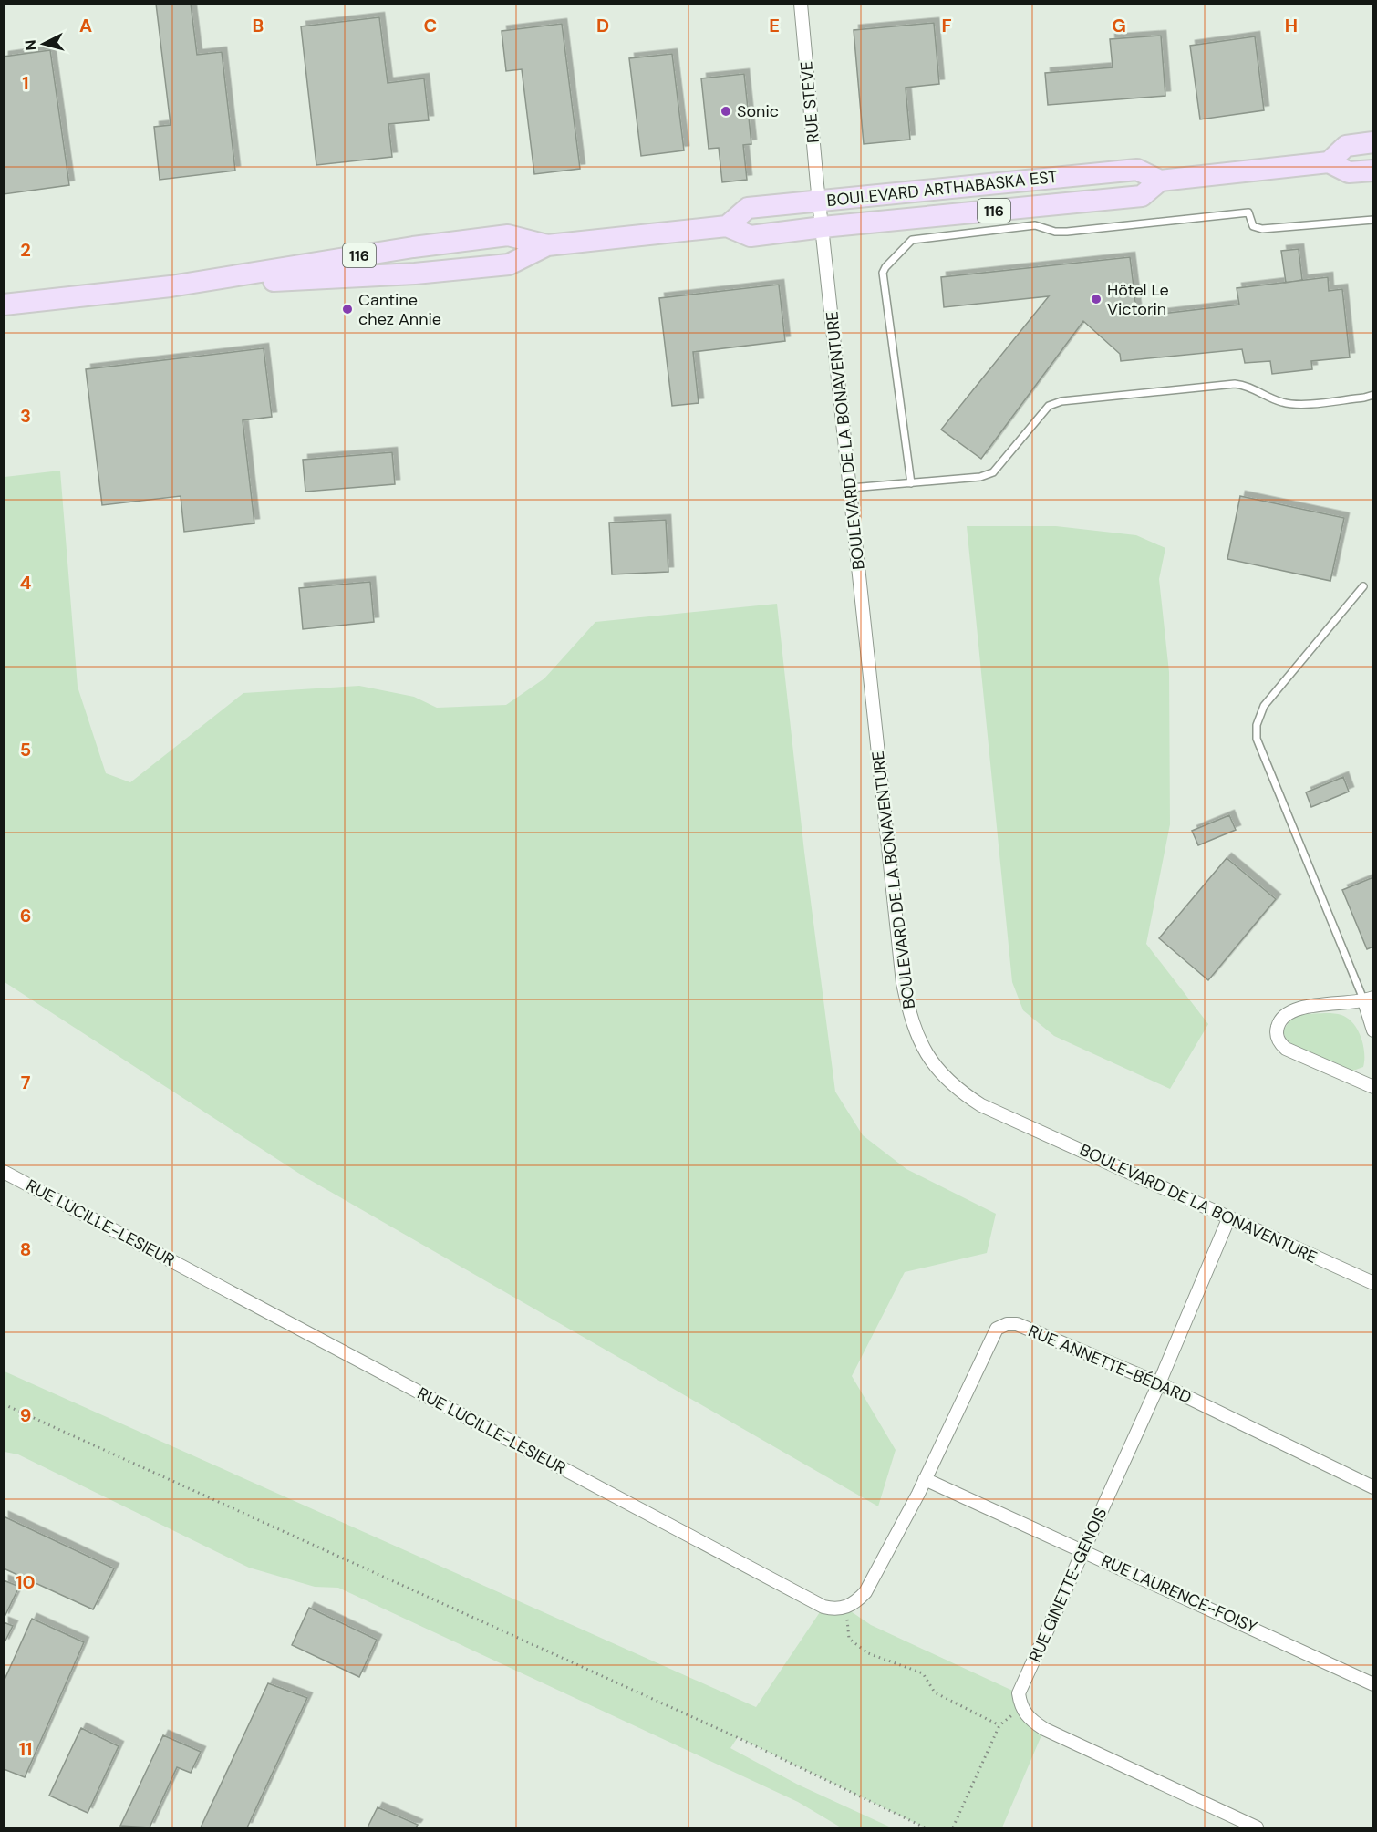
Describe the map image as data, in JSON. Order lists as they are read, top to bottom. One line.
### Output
{"streets":{"main road":["BOULEVARD ARTHABASKA EST","116"],"street":["RUE STEVE","BOULEVARD DE LA BONAVENTURE","RUE LUCILLE-LESIEUR","RUE ANNETTE-BÉDARD","RUE GINETTE-GENOIS","RUE LAURENCE-FOISY"]},"crossings":[["RUE STEVE","BOULEVARD ARTHABASKA EST"],["RUE STEVE","BOULEVARD DE LA BONAVENTURE"],["BOULEVARD ARTHABASKA EST","BOULEVARD DE LA BONAVENTURE"],["BOULEVARD DE LA BONAVENTURE","RUE GINETTE-GENOIS"],["RUE ANNETTE-BÉDARD","RUE GINETTE-GENOIS"],["RUE ANNETTE-BÉDARD","RUE LAURENCE-FOISY"],["RUE GINETTE-GENOIS","RUE LAURENCE-FOISY"]],"places":["Sonic","Hôtel Le Victorin","Cantine chez Annie"],"north":"left","grid":{"columns":["A","B","C","D","E","F","G","H"],"rows":["1","2","3","4","5","6","7","8","9","10","11"]}}
